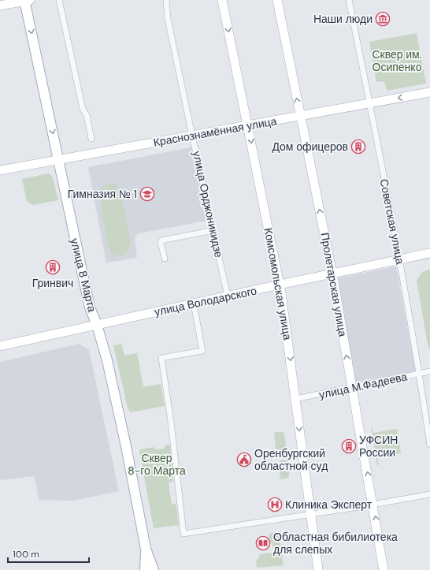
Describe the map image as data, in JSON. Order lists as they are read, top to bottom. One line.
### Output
{"streets":{"main road":["Краснознамённая улица","улица 8 Марта","Комсомольская улица","Пролетарская улица","улица Володарского"],"street":["улица Орджоникидзе","Советская улица","улица М.Фадеева"]},"crossings":[["Краснознамённая улица","улица Орджоникидзе"],["Краснознамённая улица","Советская улица"],["Краснознамённая улица","улица 8 Марта"],["Краснознамённая улица","Комсомольская улица"],["Краснознамённая улица","Пролетарская улица"],["улица Орджоникидзе","улица Володарского"],["Советская улица","улица Володарского"],["Советская улица","улица М.Фадеева"],["улица 8 Марта","улица Володарского"],["Комсомольская улица","улица Володарского"],["Комсомольская улица","улица М.Фадеева"],["Пролетарская улица","улица Володарского"],["Пролетарская улица","улица М.Фадеева"]],"one_way":["Комсомольская улица","Пролетарская улица"],"parks":["Сквер им. Осипенко","Сквер 8-го Марта"],"places":{"museum":["Наши люди"],"building":["Дом офицеров","Гринвич","УФСИН России"],"school or university":["Гимназия № 1"],"public building":["Оренбургский областной суд"],"hospital":["Клиника Эксперт"],"library":["Областная бибилиотека для слепых"]},"scale_bar":"100 m"}
